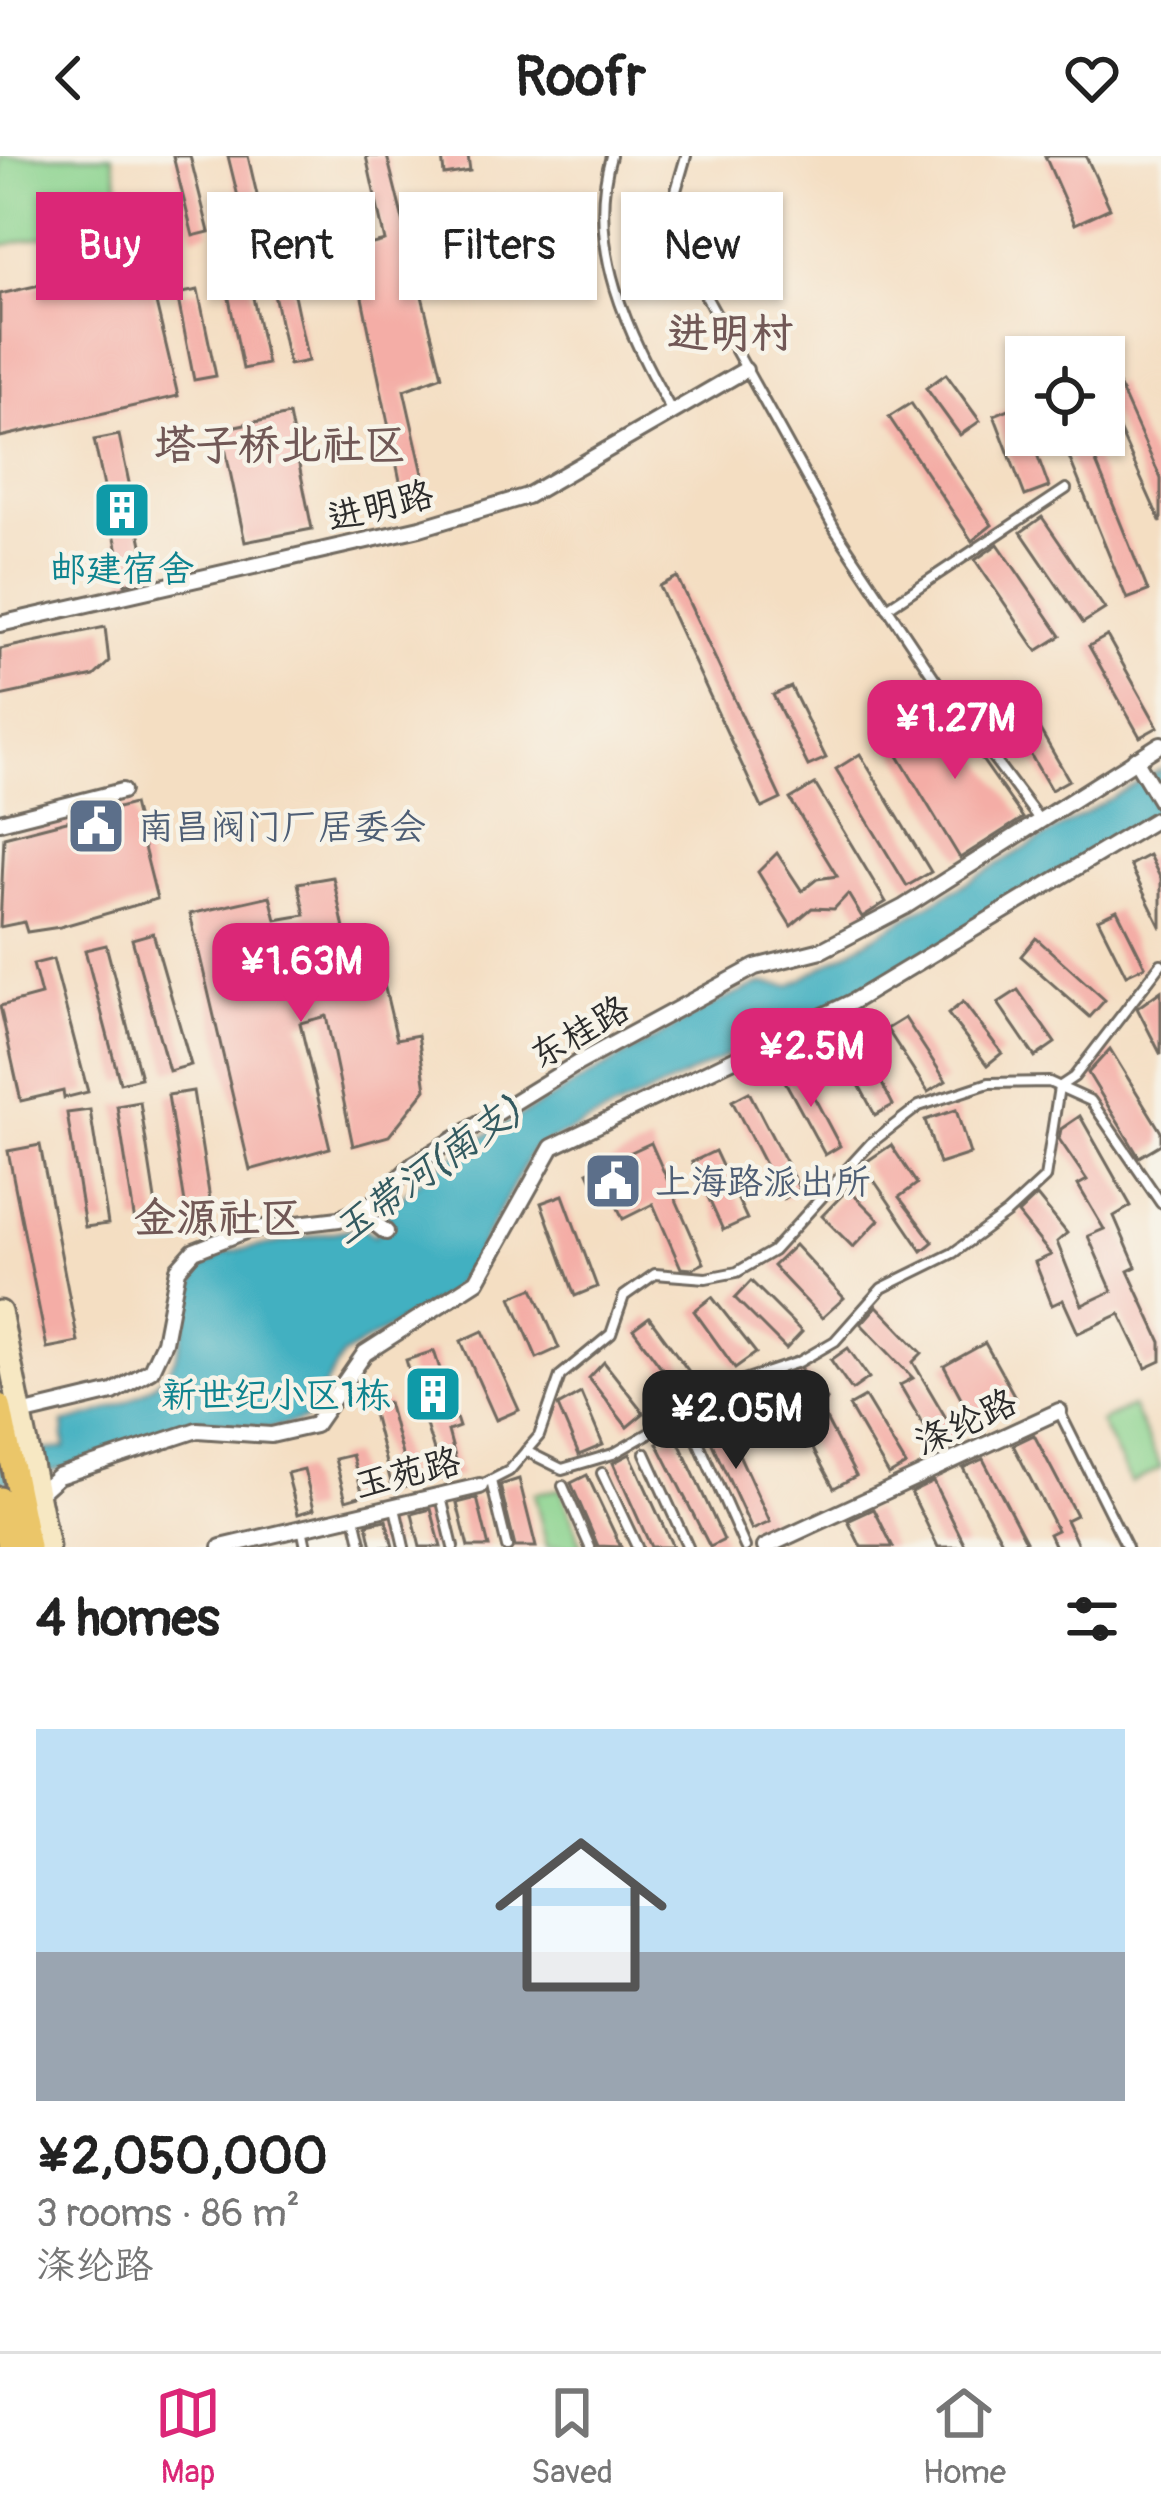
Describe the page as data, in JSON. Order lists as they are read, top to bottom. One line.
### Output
{"streets":{"street":["进明路","东桂路","涤纶路","玉苑路"]},"districts":["进明村","塔子桥北社区","金源社区"],"water":["玉带河(南支)"],"places":{"building":["邮建宿舍","新世纪小区1栋"],"public building":["南昌阀门厂居委会","上海路派出所"]},"page":{"header":"Roofr","chip":["Buy","Rent","Filters","New"],"price":["¥1.27M","¥1.63M","¥2.5M","¥2.05M"],"heading":"4 homes","list":[{"name":"¥2,050,000","note":"3 rooms · 86 m² · 涤纶路"}],"tabs":["Map","Saved","Home"]}}
